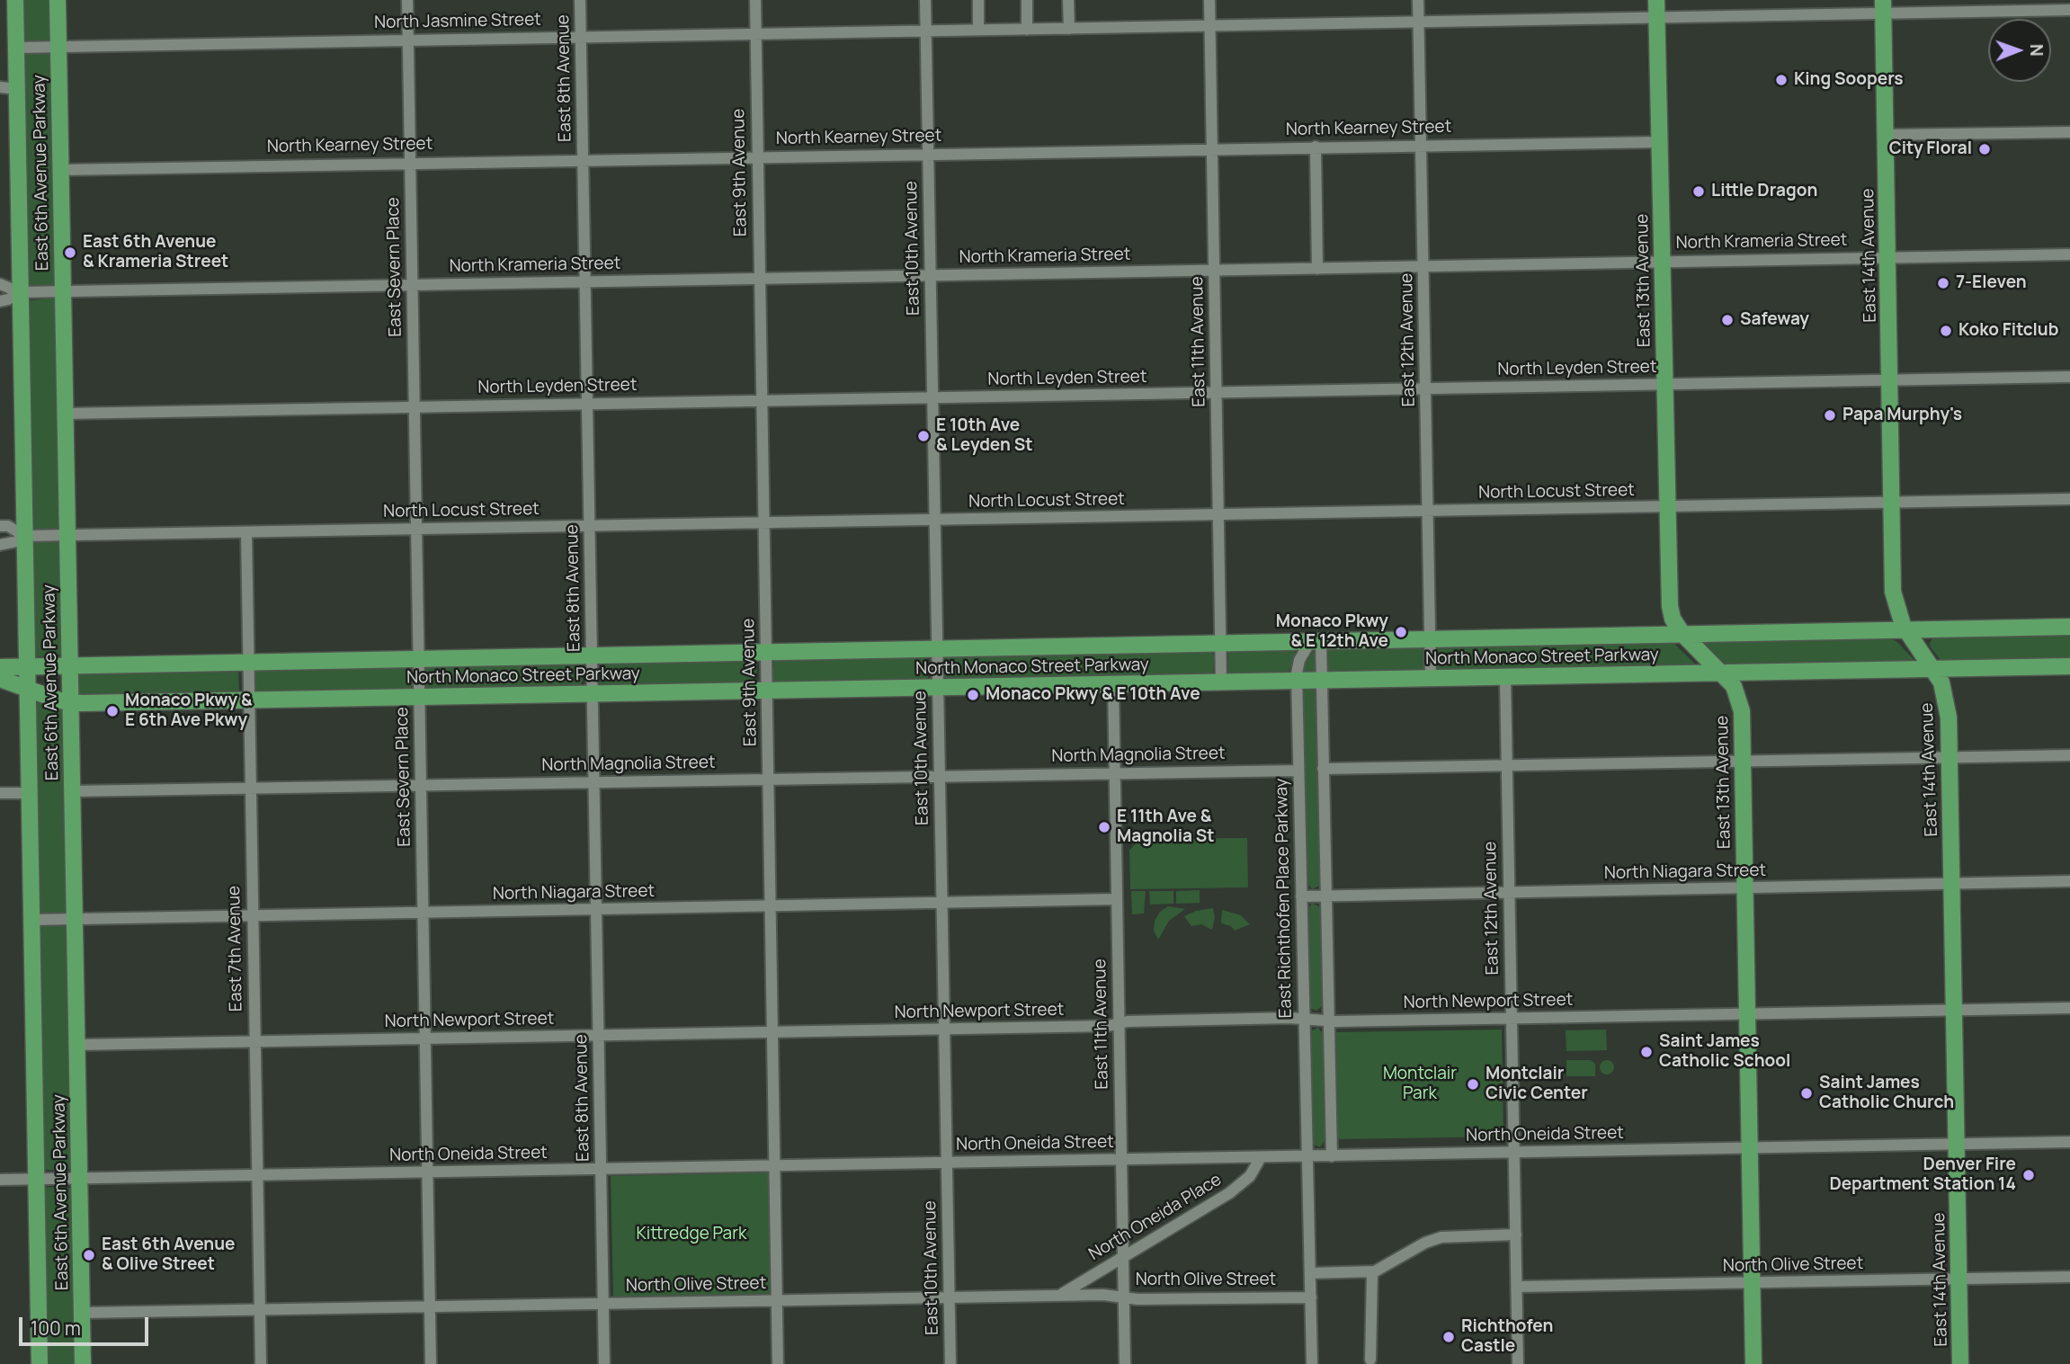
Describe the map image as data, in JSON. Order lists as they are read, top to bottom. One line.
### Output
{"streets":{"main road":["East 6th Avenue Parkway","East 14th Avenue","East 13th Avenue","North Monaco Street Parkway"],"street":["North Jasmine Street","East 8th Avenue","North Kearney Street","East 9th Avenue","North Krameria Street","East 10th Avenue","East Severn Place","East 12th Avenue","East 11th Avenue","North Leyden Street","North Locust Street","North Magnolia Street","North Niagara Street","East Richthofen Place Parkway","East 7th Avenue","North Newport Street","North Oneida Street","North Oneida Place","North Olive Street"]},"crossings":[["North Jasmine Street","East 8th Avenue"],["North Jasmine Street","East 6th Avenue Parkway"],["North Jasmine Street","East 9th Avenue"],["North Jasmine Street","East 10th Avenue"],["North Jasmine Street","East 14th Avenue"],["North Jasmine Street","East Severn Place"],["North Jasmine Street","East 13th Avenue"],["North Jasmine Street","East 12th Avenue"],["North Jasmine Street","East 11th Avenue"],["East 8th Avenue","North Kearney Street"],["East 8th Avenue","North Krameria Street"],["East 8th Avenue","North Leyden Street"],["East 8th Avenue","North Locust Street"],["East 8th Avenue","North Monaco Street Parkway"],["East 8th Avenue","North Magnolia Street"],["East 8th Avenue","North Niagara Street"],["East 8th Avenue","North Newport Street"],["East 8th Avenue","North Oneida Street"],["East 8th Avenue","North Olive Street"],["North Kearney Street","East 6th Avenue Parkway"],["North Kearney Street","East 9th Avenue"],["North Kearney Street","East 10th Avenue"],["North Kearney Street","East Severn Place"],["North Kearney Street","East 13th Avenue"],["North Kearney Street","East 12th Avenue"],["North Kearney Street","East 11th Avenue"],["East 6th Avenue Parkway","North Krameria Street"],["East 6th Avenue Parkway","North Leyden Street"],["East 6th Avenue Parkway","North Locust Street"],["East 6th Avenue Parkway","North Monaco Street Parkway"],["East 6th Avenue Parkway","North Magnolia Street"],["East 6th Avenue Parkway","North Niagara Street"],["East 6th Avenue Parkway","North Newport Street"],["East 6th Avenue Parkway","North Oneida Street"],["East 6th Avenue Parkway","North Olive Street"],["East 9th Avenue","North Krameria Street"],["East 9th Avenue","North Leyden Street"],["East 9th Avenue","North Locust Street"],["East 9th Avenue","North Monaco Street Parkway"],["East 9th Avenue","North Magnolia Street"],["East 9th Avenue","North Niagara Street"],["East 9th Avenue","North Newport Street"],["East 9th Avenue","North Oneida Street"],["East 9th Avenue","North Olive Street"],["North Krameria Street","East 10th Avenue"],["North Krameria Street","East 14th Avenue"],["North Krameria Street","East Severn Place"],["North Krameria Street","East 13th Avenue"],["North Krameria Street","East 12th Avenue"],["North Krameria Street","East 11th Avenue"],["East 10th Avenue","North Leyden Street"],["East 10th Avenue","North Locust Street"],["East 10th Avenue","North Monaco Street Parkway"],["East 10th Avenue","North Magnolia Street"],["East 10th Avenue","North Niagara Street"],["East 10th Avenue","North Newport Street"],["East 10th Avenue","North Oneida Street"],["East 10th Avenue","North Olive Street"],["East 14th Avenue","North Leyden Street"],["East 14th Avenue","North Locust Street"],["East 14th Avenue","North Monaco Street Parkway"],["East 14th Avenue","North Niagara Street"],["East 14th Avenue","North Newport Street"],["East 14th Avenue","North Oneida Street"],["East 14th Avenue","North Olive Street"],["East Severn Place","North Leyden Street"],["East Severn Place","North Locust Street"],["East Severn Place","North Monaco Street Parkway"],["East Severn Place","North Magnolia Street"],["East Severn Place","North Niagara Street"],["East Severn Place","North Newport Street"],["East Severn Place","North Oneida Street"],["East Severn Place","North Olive Street"],["East 13th Avenue","North Leyden Street"],["East 13th Avenue","North Locust Street"],["East 13th Avenue","North Monaco Street Parkway"],["East 13th Avenue","North Niagara Street"],["East 13th Avenue","North Newport Street"],["East 13th Avenue","North Oneida Street"],["East 13th Avenue","North Olive Street"],["East 12th Avenue","North Leyden Street"],["East 12th Avenue","North Locust Street"],["East 12th Avenue","North Monaco Street Parkway"],["East 12th Avenue","North Niagara Street"],["East 12th Avenue","North Newport Street"],["East 12th Avenue","North Oneida Street"],["East 12th Avenue","North Olive Street"],["East 11th Avenue","North Leyden Street"],["East 11th Avenue","North Locust Street"],["East 11th Avenue","North Monaco Street Parkway"],["East 11th Avenue","North Magnolia Street"],["East 11th Avenue","North Niagara Street"],["East 11th Avenue","North Newport Street"],["East 11th Avenue","North Oneida Street"],["East 11th Avenue","North Oneida Place"],["East 11th Avenue","North Olive Street"],["North Locust Street","East 7th Avenue"],["North Monaco Street Parkway","East Richthofen Place Parkway"],["North Monaco Street Parkway","East 7th Avenue"],["North Magnolia Street","East Richthofen Place Parkway"],["North Magnolia Street","East 7th Avenue"],["North Niagara Street","East Richthofen Place Parkway"],["North Niagara Street","East 7th Avenue"],["East Richthofen Place Parkway","North Newport Street"],["East Richthofen Place Parkway","North Oneida Street"],["East Richthofen Place Parkway","North Olive Street"],["East 7th Avenue","North Newport Street"],["East 7th Avenue","North Oneida Street"],["East 7th Avenue","North Olive Street"],["North Oneida Street","North Oneida Place"],["North Oneida Place","North Olive Street"]],"parks":["Montclair Park","Kittredge Park"],"places":["King Soopers","City Floral","Little Dragon","East 6th Avenue & Krameria Street","7-Eleven","Safeway","Koko Fitclub","Papa Murphy's","E 10th Ave & Leyden St","Monaco Pkwy & E 12th Ave","Monaco Pkwy & E 10th Ave","Monaco Pkwy & E 6th Ave Pkwy","E 11th Ave & Magnolia St","Saint James Catholic School","Montclair Civic Center","Saint James Catholic Church","Denver Fire Department Station 14","East 6th Avenue & Olive Street","Richthofen Castle"],"scale_bar":"100 m","north":"right"}
